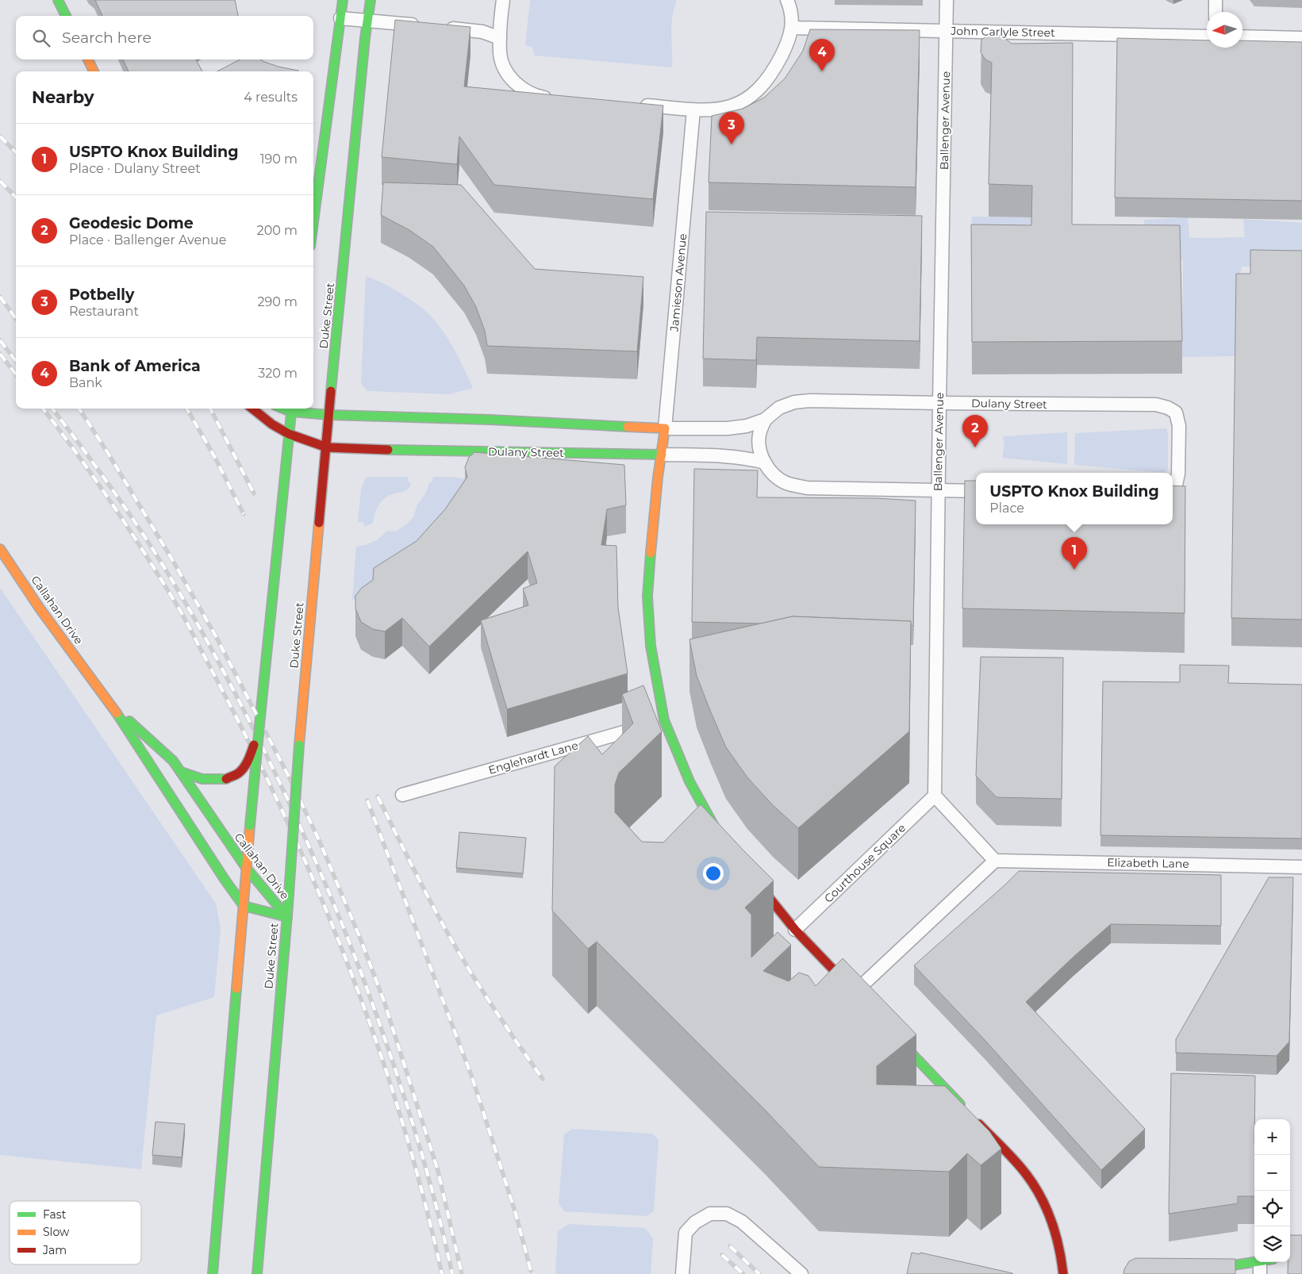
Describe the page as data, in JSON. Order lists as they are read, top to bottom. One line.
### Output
{"streets":{"street":["John Carlyle Street","Ballenger Avenue","Jamieson Avenue","Duke Street","Dulany Street","Callahan Drive","Englehardt Lane","Courthouse Square","Elizabeth Lane"]},"crossings":[["John Carlyle Street","Ballenger Avenue"],["Ballenger Avenue","Dulany Street"],["Ballenger Avenue","Courthouse Square"],["Jamieson Avenue","Dulany Street"],["Jamieson Avenue","Englehardt Lane"],["Duke Street","Dulany Street"],["Duke Street","Callahan Drive"]],"legend":["Fast","Slow","Jam"],"north":"left","page":{"search":"Search here","pins":["4","3","2","1"],"heading":["Nearby","4 results"],"list":[{"mark":"1","name":"USPTO Knox Building","note":"Place · Dulany Street","value":"190 m"},{"mark":"2","name":"Geodesic Dome","note":"Place · Ballenger Avenue","value":"200 m"},{"mark":"3","name":"Potbelly","note":"Restaurant","value":"290 m"},{"mark":"4","name":"Bank of America","note":"Bank","value":"320 m"}],"popup":["USPTO Knox Building","Place"],"map_buttons":["+","−"]}}
